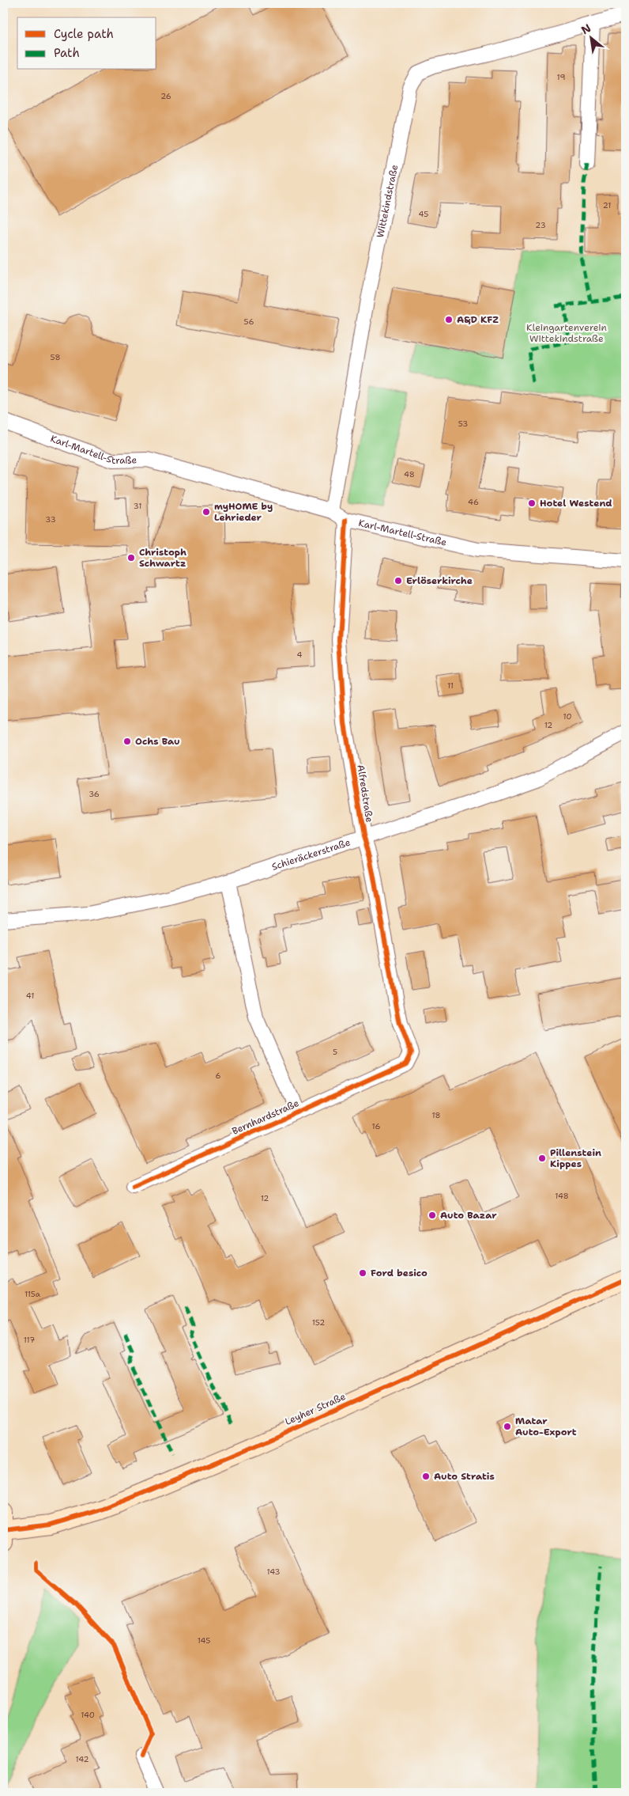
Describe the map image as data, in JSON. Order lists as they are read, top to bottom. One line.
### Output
{"streets":{"main road":["Leyher Straße"],"street":["Wittekindstraße","Karl-Martell-Straße","Alfredstraße","Schieräckerstraße","Bernhardstraße"]},"crossings":[["Wittekindstraße","Karl-Martell-Straße"],["Karl-Martell-Straße","Alfredstraße"],["Alfredstraße","Schieräckerstraße"],["Alfredstraße","Bernhardstraße"],["Schieräckerstraße","Bernhardstraße"]],"parks":["Kleingartenverein Wittekindstraße"],"places":["A&D KFZ","Hotel Westend","myHOME by Lehrieder","Christoph Schwartz","Erlöserkirche","Ochs Bau","Pillenstein Kippes","Auto Bazar","Ford besico","Matar Auto-Export","Auto Stratis"],"house_numbers":["19","26","21","45","23","56","58","53","48","46","31","33","4","11","10","12","36","41","5","6","18","16","148","12","115a","152","117","143","145","140","142"],"legend":["Cycle path","Path"],"north":"top left"}
